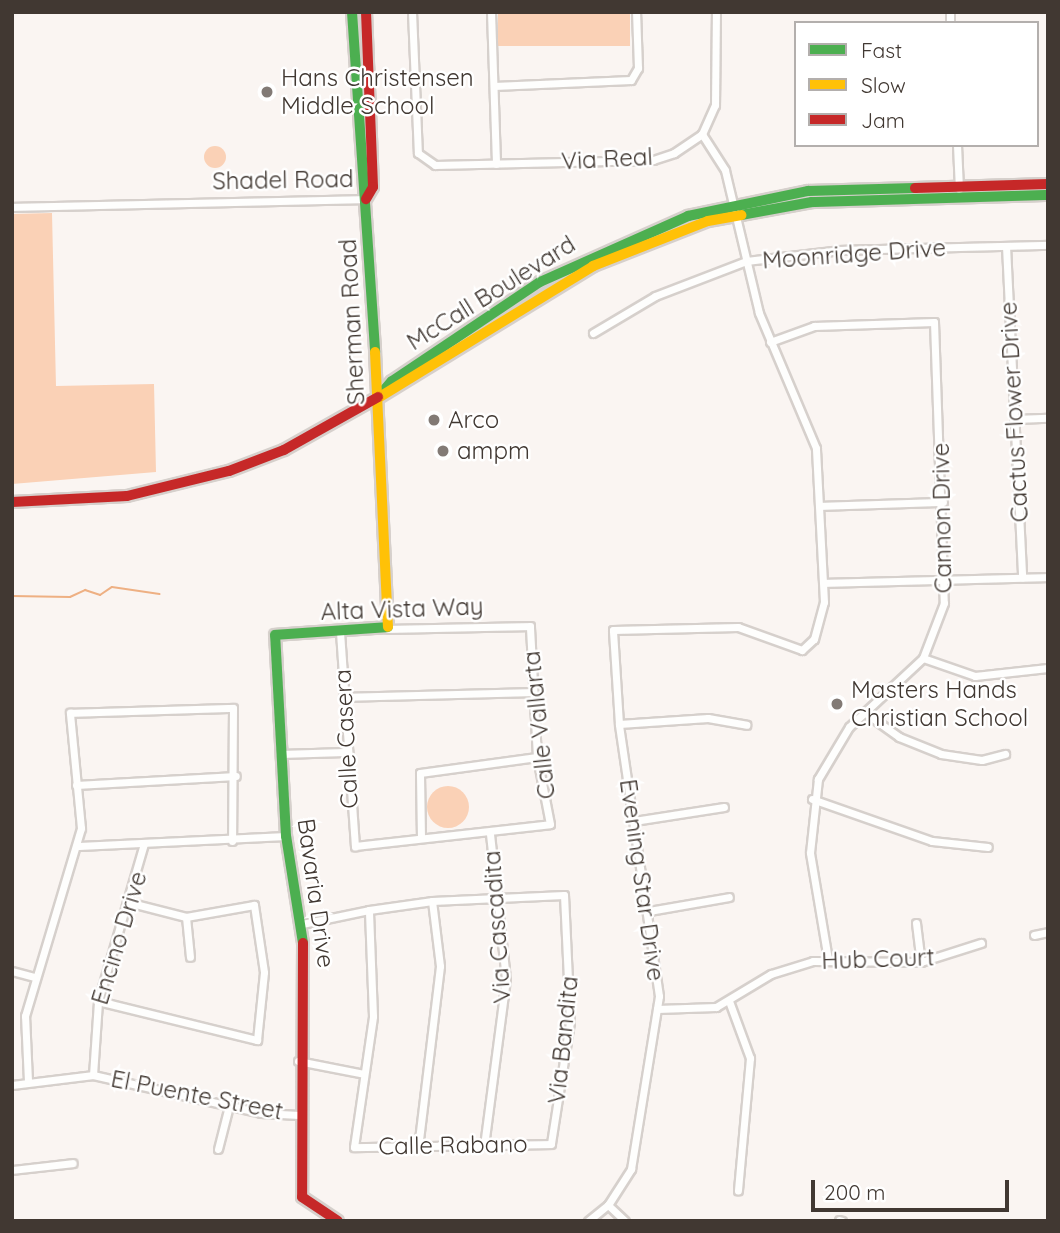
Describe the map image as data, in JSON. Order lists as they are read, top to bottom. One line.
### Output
{"streets":{"main road":["Shadel Road","McCall Boulevard","Sherman Road","Alta Vista Way","Bavaria Drive"],"street":["Via Real","Moonridge Drive","Cactus Flower Drive","Cannon Drive","Calle Vallarta","Calle Casera","Evening Star Drive","Via Cascadita","Encino Drive","Hub Court","Via Bandita","El Puente Street","Calle Rabano"]},"crossings":[["Shadel Road","Sherman Road"],["Moonridge Drive","Cactus Flower Drive"],["McCall Boulevard","Sherman Road"],["Sherman Road","Alta Vista Way"],["Cannon Drive","Hub Court"],["Alta Vista Way","Calle Vallarta"],["Alta Vista Way","Calle Casera"],["Alta Vista Way","Bavaria Drive"],["Calle Vallarta","Via Cascadita"],["Evening Star Drive","Hub Court"],["Bavaria Drive","El Puente Street"],["Via Cascadita","Via Bandita"],["Via Cascadita","Calle Rabano"],["Encino Drive","El Puente Street"],["Via Bandita","Calle Rabano"]],"places":["Hans Christensen Middle School","Arco","ampm","Masters Hands Christian School"],"legend":["Fast","Slow","Jam"],"scale_bar":"200 m"}
